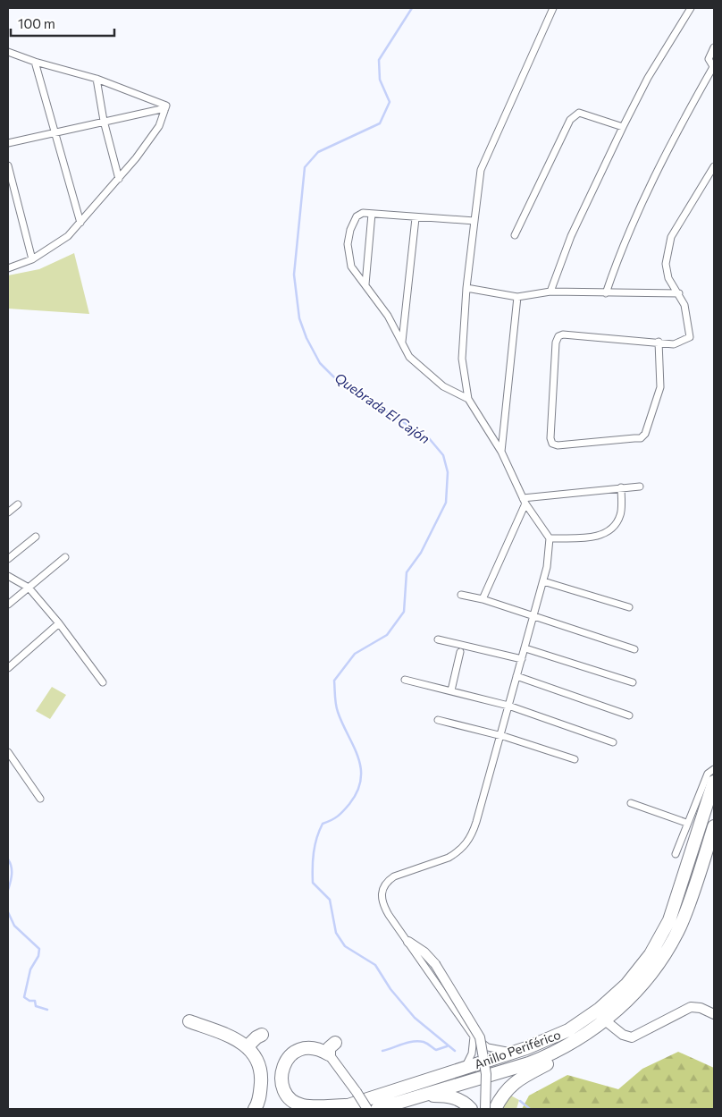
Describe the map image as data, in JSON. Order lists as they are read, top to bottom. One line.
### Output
{"streets":{"highway":["Anillo Periférico"]},"water":["Quebrada El Cajón"],"scale_bar":"100 m"}
